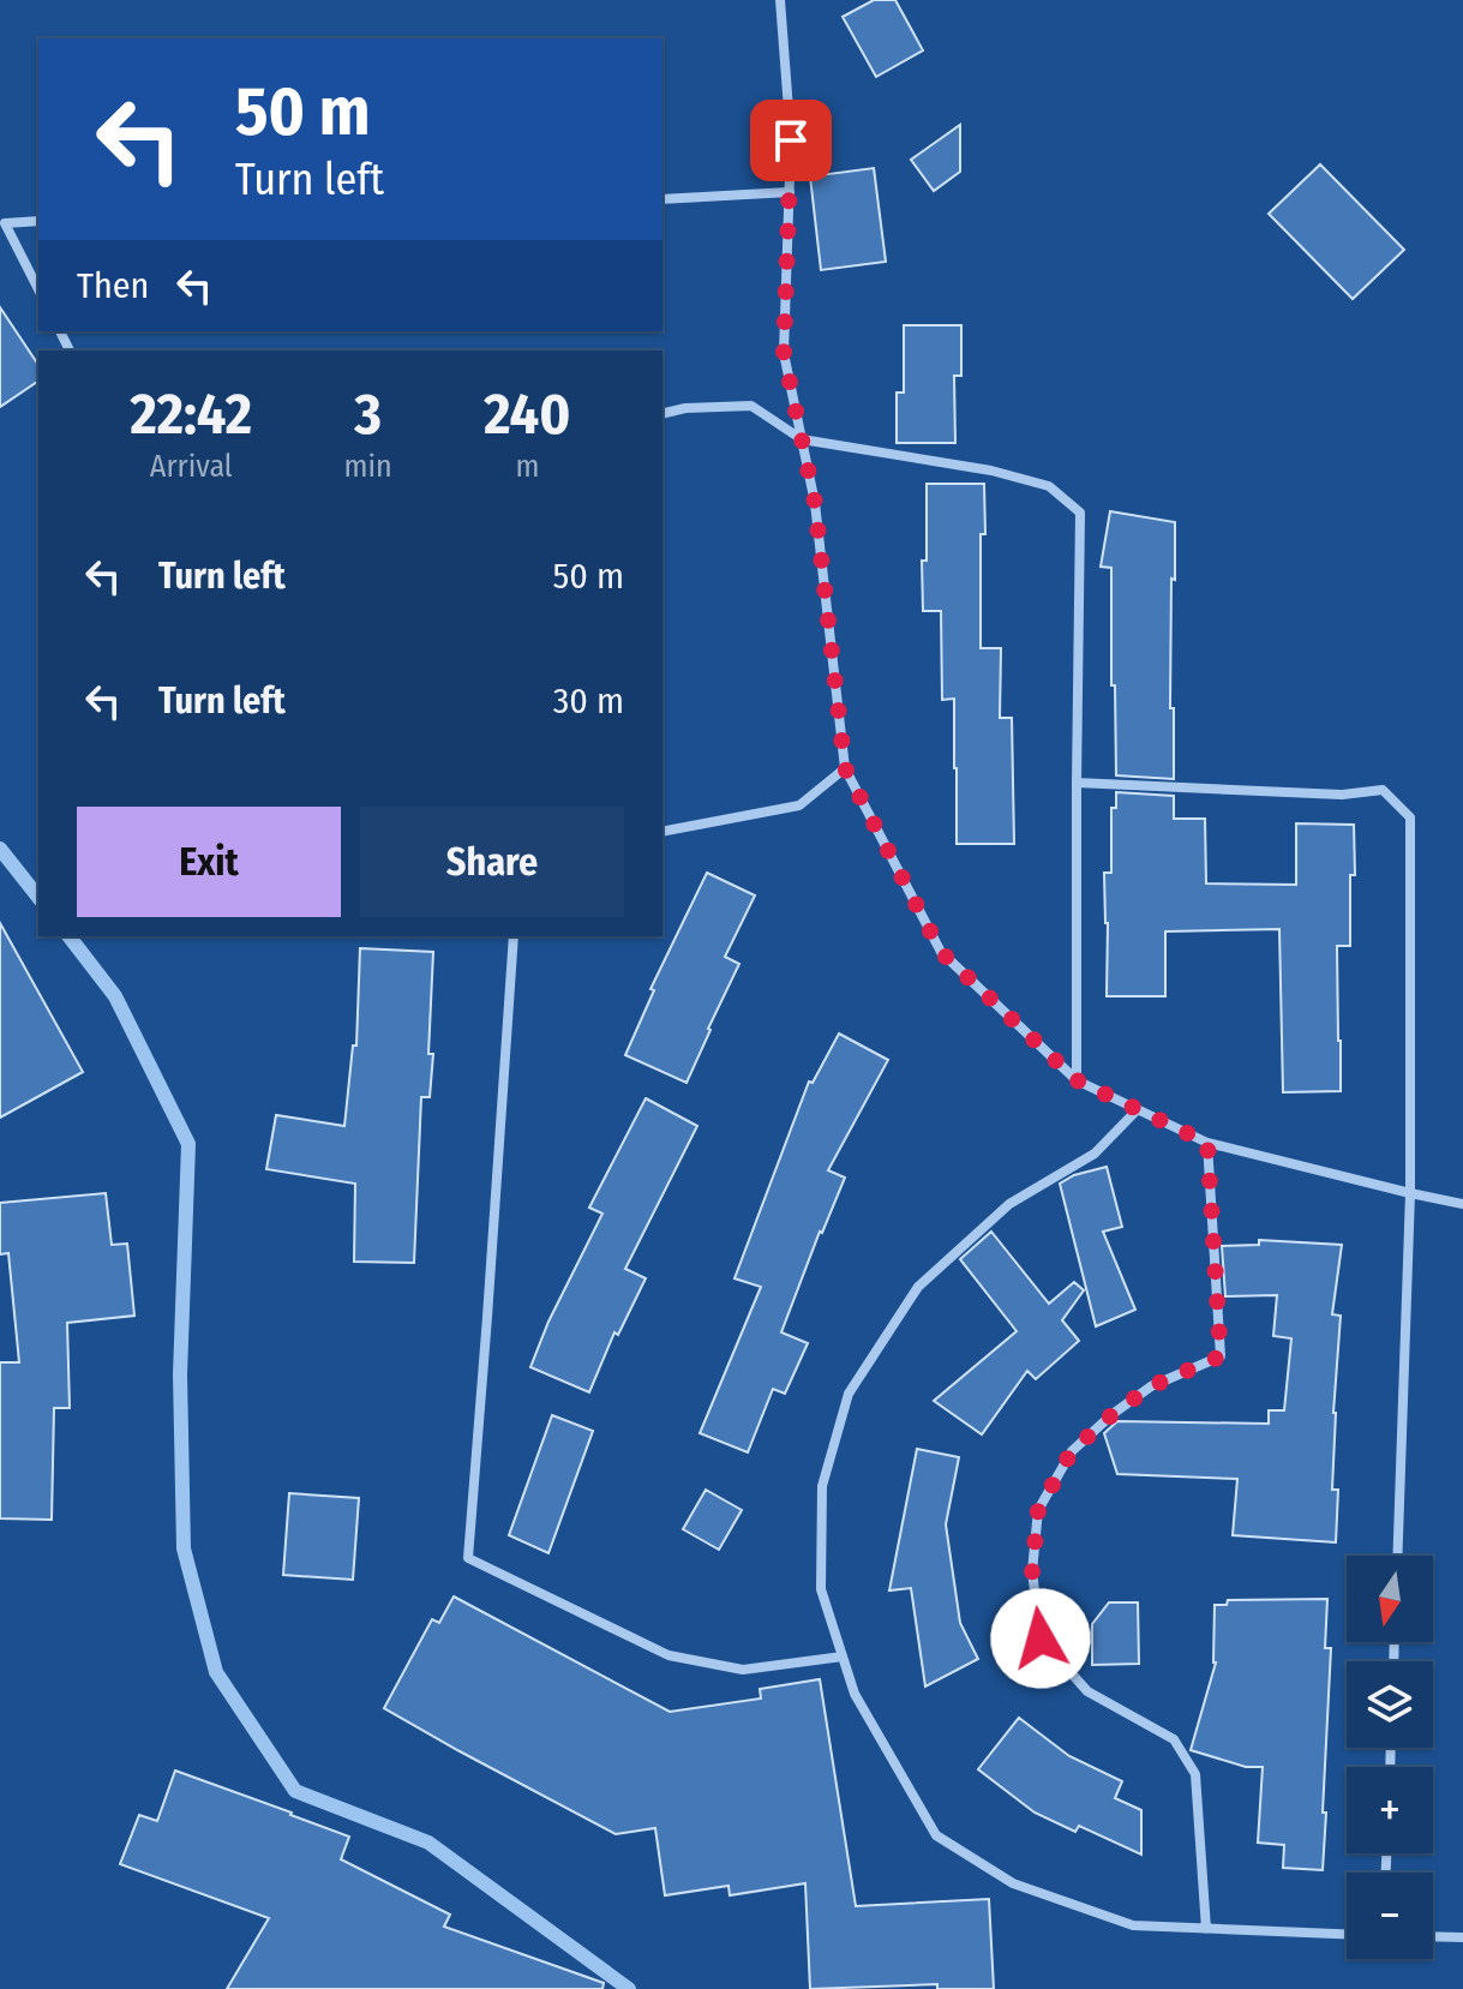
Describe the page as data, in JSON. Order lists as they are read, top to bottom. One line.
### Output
{"north":"bottom","page":{"turn":["50 m","Turn left"],"then":"Then","eta":["22:42","Arrival","3","min","240","m"],"list":[{"name":"Turn left","value":"50 m"},{"name":"Turn left","value":"30 m"}],"buttons":["Exit","Share"],"map_buttons":["+","−"]}}
